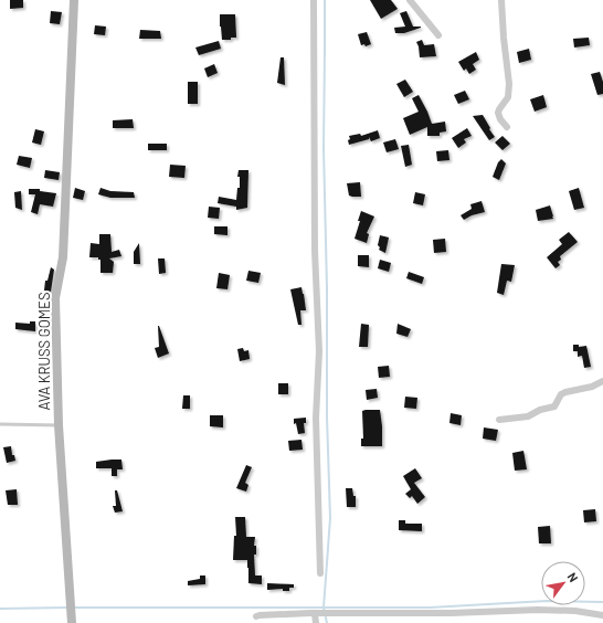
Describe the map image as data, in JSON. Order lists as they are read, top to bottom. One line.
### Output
{"streets":{"street":["AVA KRUSS GOMES"]},"north":"top right"}
